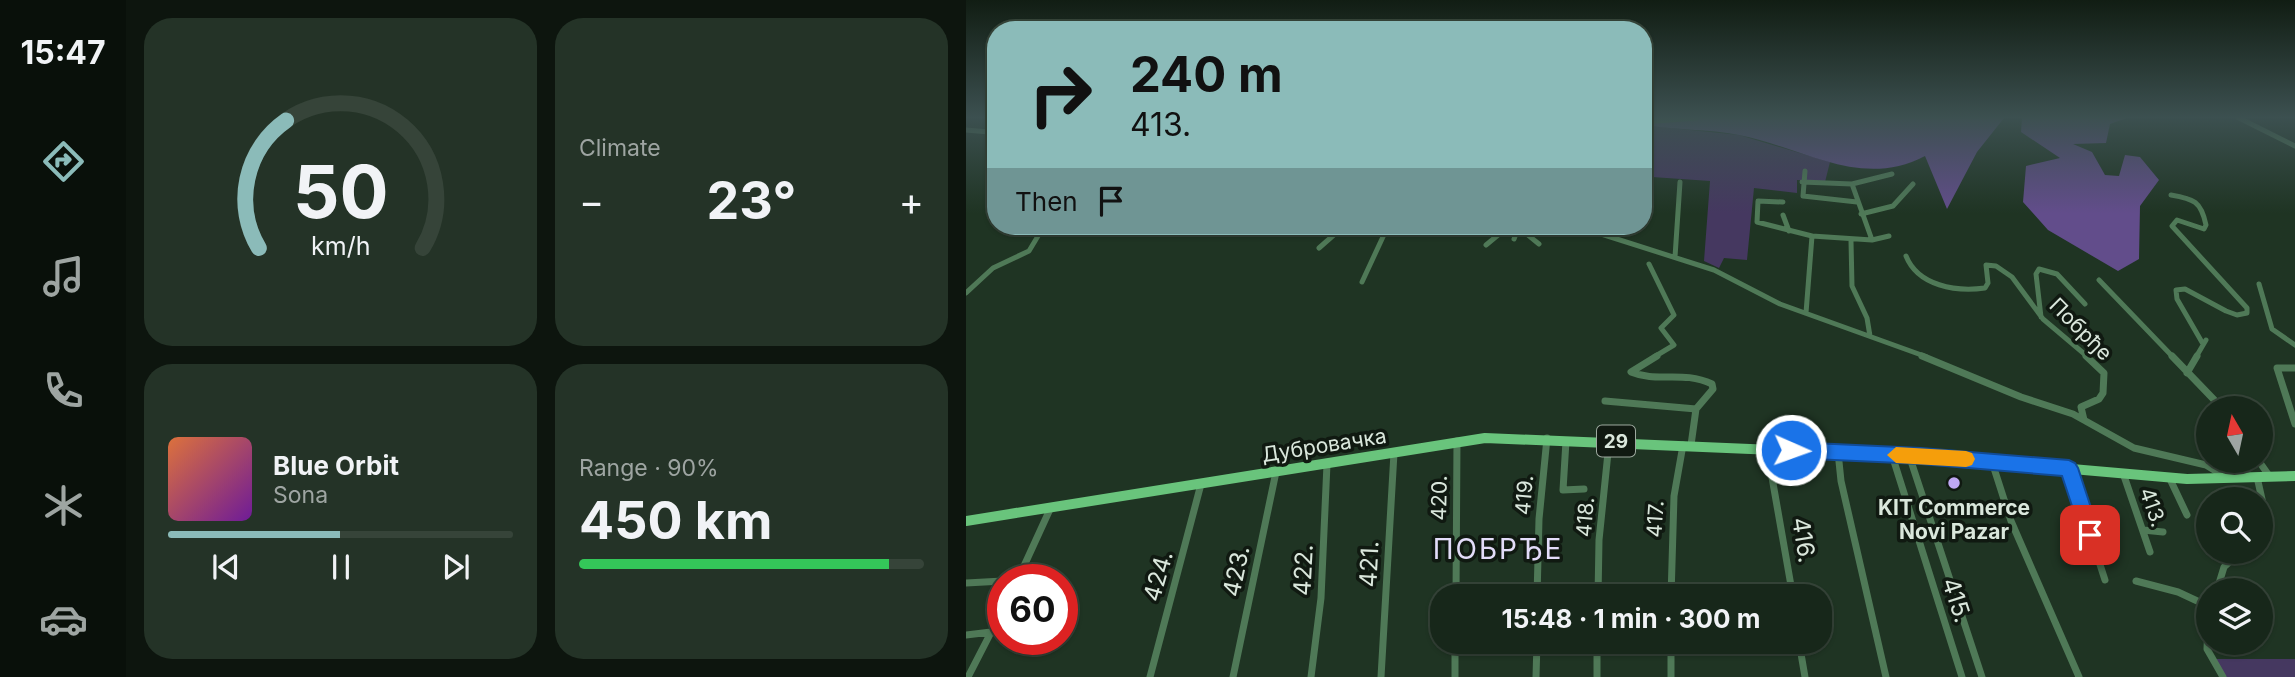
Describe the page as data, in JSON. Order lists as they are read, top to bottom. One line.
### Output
{"streets":{"main road":["29","Дубровачка"],"street":["Побрђе","419.","420.","413.","418.","417.","416.","421.","422.","423.","424.","415."]},"crossings":[["29","Дубровачка"],["Дубровачка","419."],["Дубровачка","420."],["Дубровачка","413."],["Дубровачка","418."],["Дубровачка","417."],["Дубровачка","416."],["Дубровачка","421."],["Дубровачка","422."],["Дубровачка","423."],["Дубровачка","424."],["Дубровачка","415."]],"districts":["ПОБРЂЕ"],"places":["KIT Commerce Novi Pazar"],"north":"top","page":{"tabs":"15:47","tile":["Climate",["Range · 90%","450 km"]],"turn":["240 m","413."],"then":"Then","heat":["−","23°","+"],"song":["Blue Orbit","Sona"],"limit":"60","trip":"15:48 · 1 min · 300 m","gauge":["50","km/h"]}}
